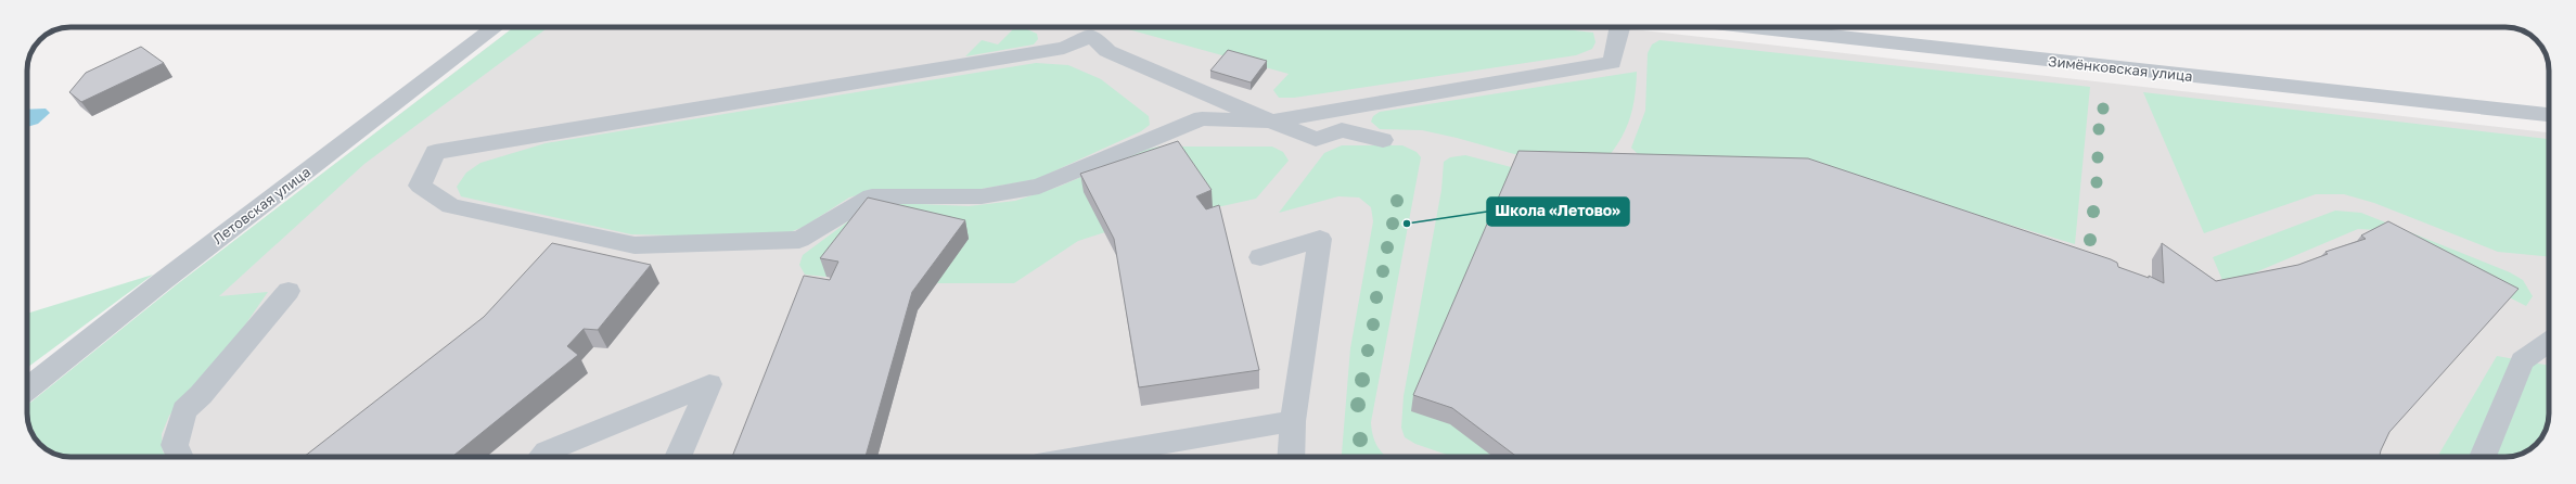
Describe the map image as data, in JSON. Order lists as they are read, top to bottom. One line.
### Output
{"streets":{"street":["Зимёнковская улица","Летовская улица"]},"places":["Школа «Летово»"]}
